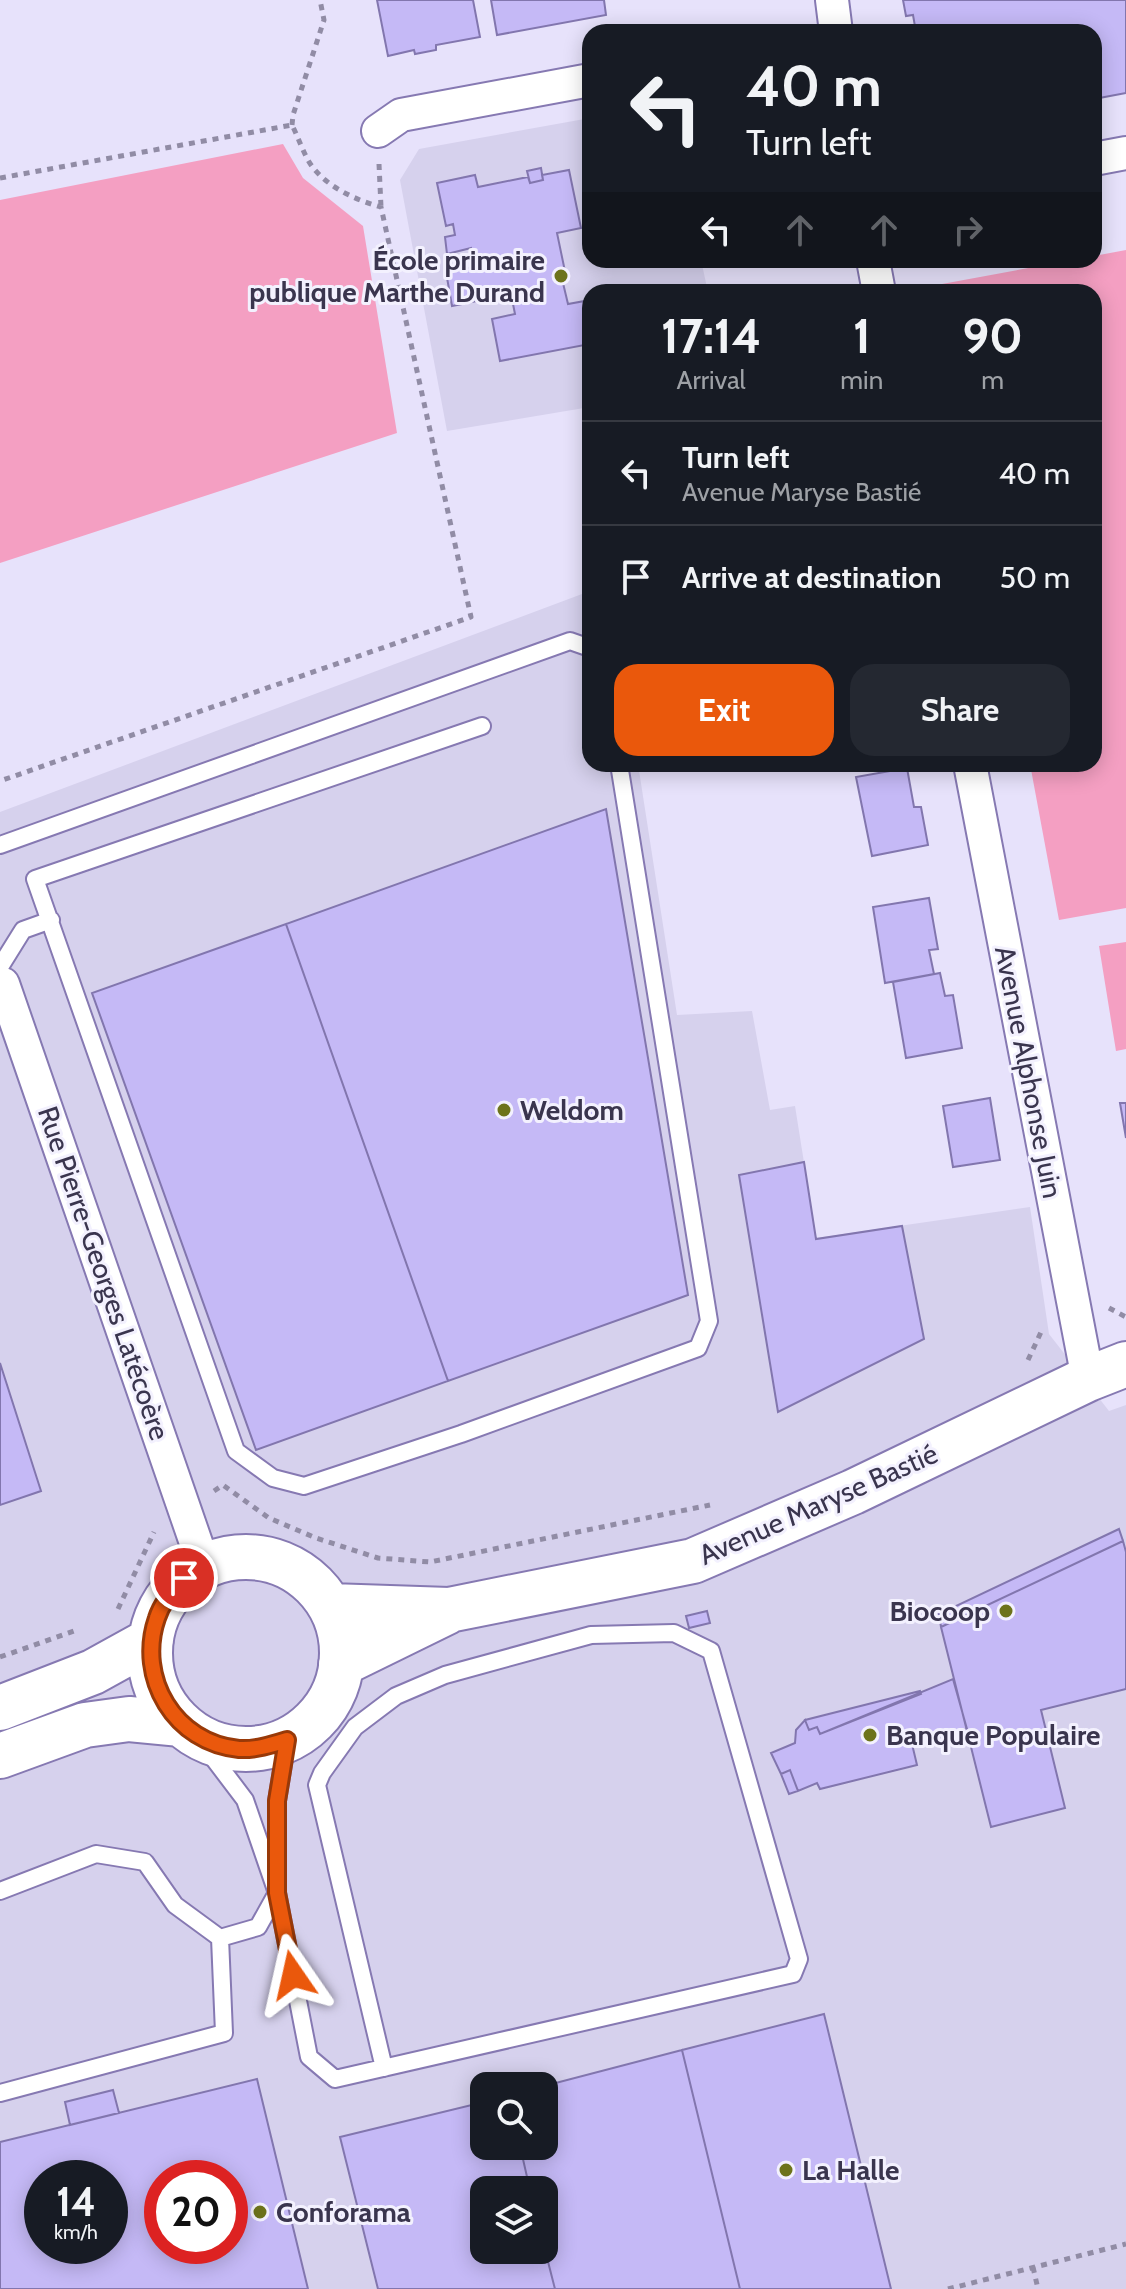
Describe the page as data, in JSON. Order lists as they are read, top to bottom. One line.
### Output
{"streets":{"street":["Avenue Alphonse Juin","Rue Pierre-Georges Latécoère","Avenue Maryse Bastié"]},"crossings":[["Avenue Alphonse Juin","Avenue Maryse Bastié"],["Rue Pierre-Georges Latécoère","Avenue Maryse Bastié"]],"places":["École primaire publique Marthe Durand","Weldom","Biocoop","Banque Populaire","La Halle","Conforama"],"page":{"turn":["40 m","Turn left"],"eta":["17:14","Arrival","1","min","90","m"],"list":[{"name":"Turn left","note":"Avenue Maryse Bastié","value":"40 m"},{"name":"Arrive at destination","value":"50 m"}],"buttons":["Exit","Share"],"speed":"14 km/h","limit":"20"}}
